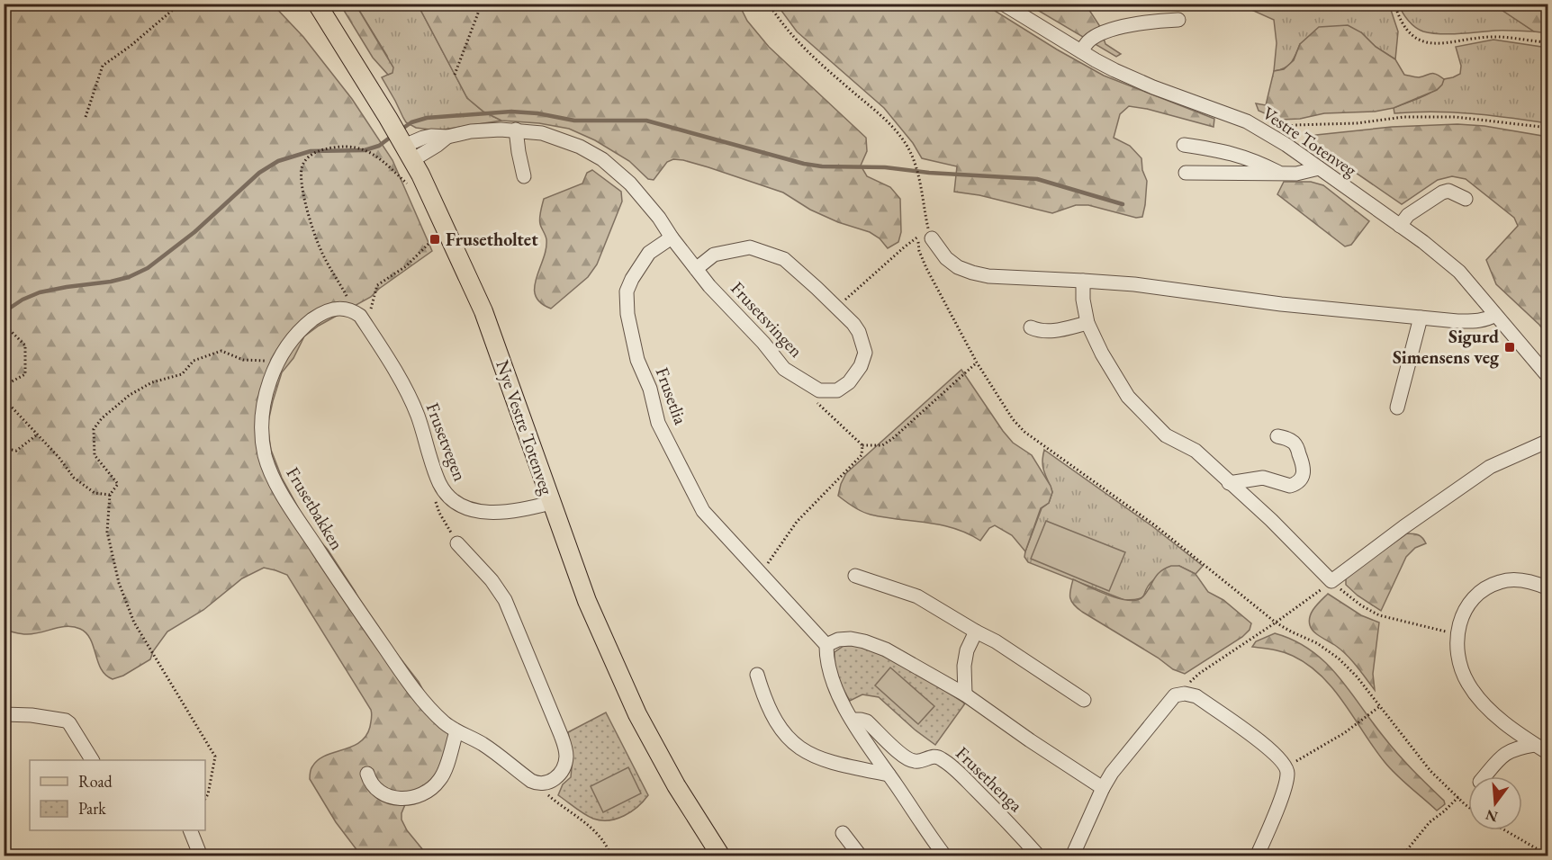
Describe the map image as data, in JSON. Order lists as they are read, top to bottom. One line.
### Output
{"streets":{"main road":["Nye Vestre Totenveg"],"street":["Vestre Totenveg","Frusetsvingen","Frusetlia","Frusetvegen","Frusetbakken","Frusethenga"]},"crossings":[["Frusetsvingen","Frusetlia"],["Nye Vestre Totenveg","Frusetvegen"],["Frusetvegen","Frusetbakken"]],"places":{"transit":["Frusetholtet","Sigurd Simensens veg"]},"legend":["Road","Park"],"north":"bottom"}
